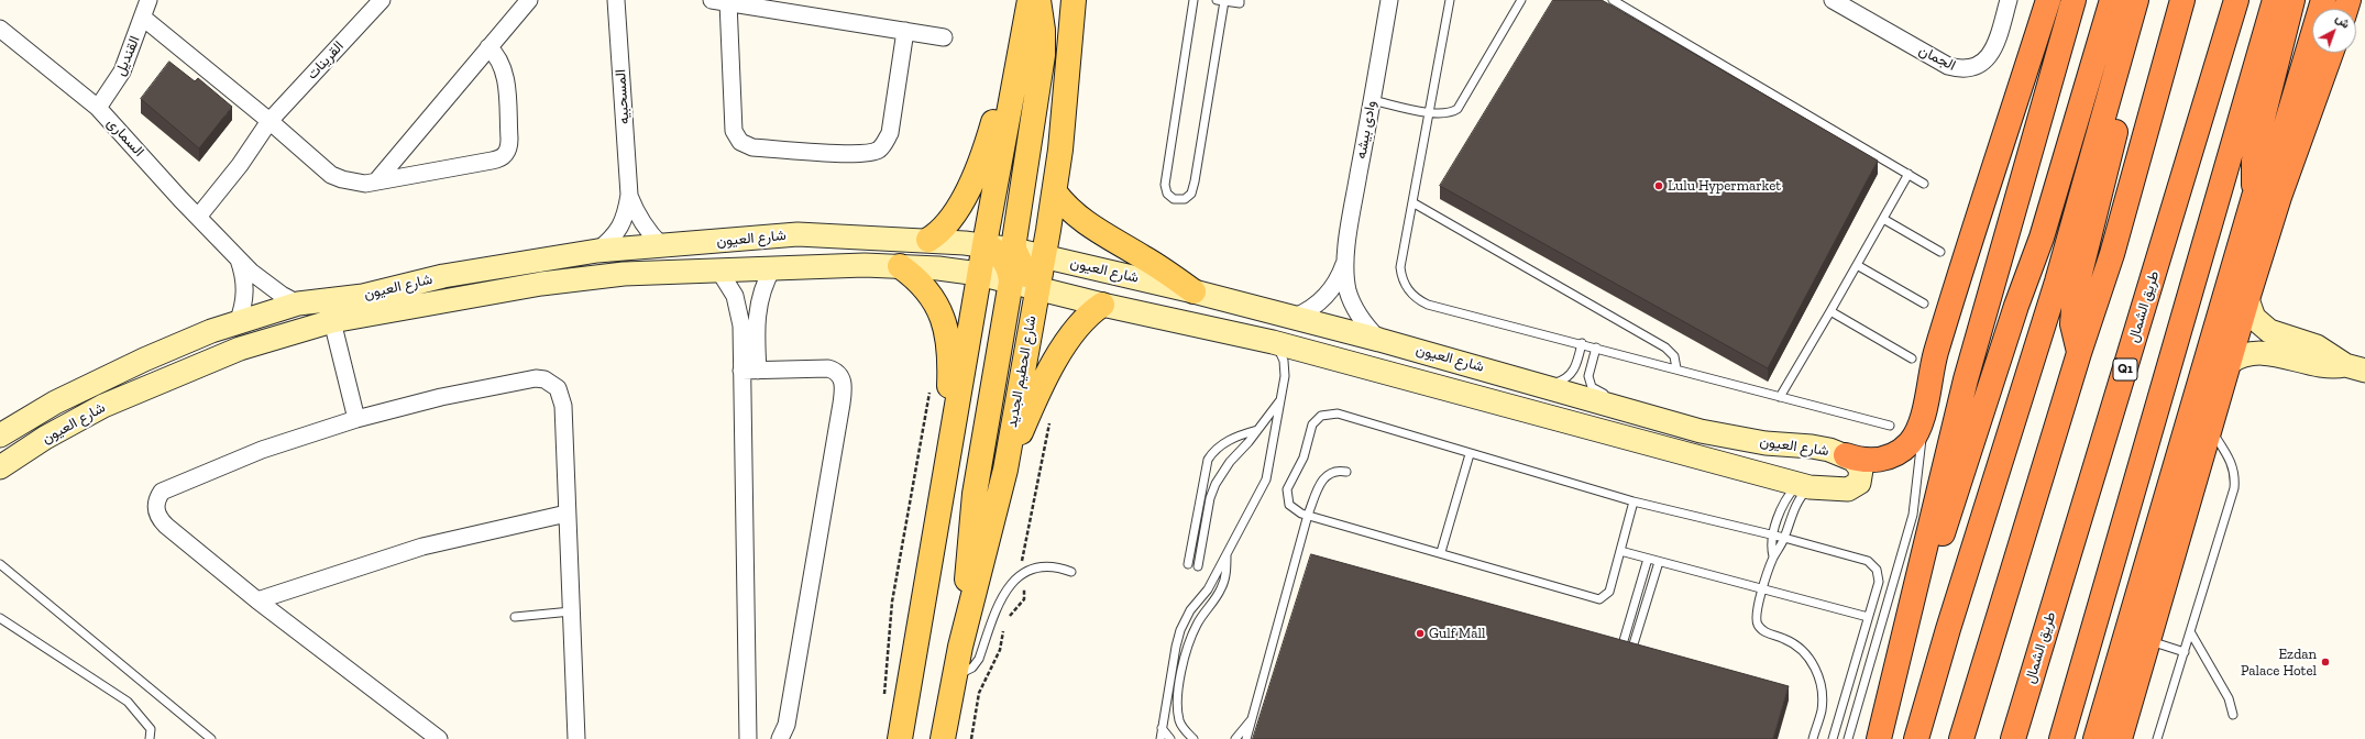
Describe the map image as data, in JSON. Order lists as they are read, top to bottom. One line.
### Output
{"streets":{"highway":["طريق الشمال","Q1"],"main road":["شارع الحطيم الجديد"],"street":["القنديل","الجمان","القرينات","المسحبيه","وادى بيشه","السمارى","شارع العيون"]},"crossings":[["القنديل","السمارى"],["القرينات","السمارى"],["المسحبيه","شارع العيون"],["وادى بيشه","شارع العيون"],["السمارى","شارع العيون"],["شارع العيون","شارع الحطيم الجديد"]],"places":["Lulu Hypermarket","Gulf Mall","Ezdan Palace Hotel"],"north":"top right"}
